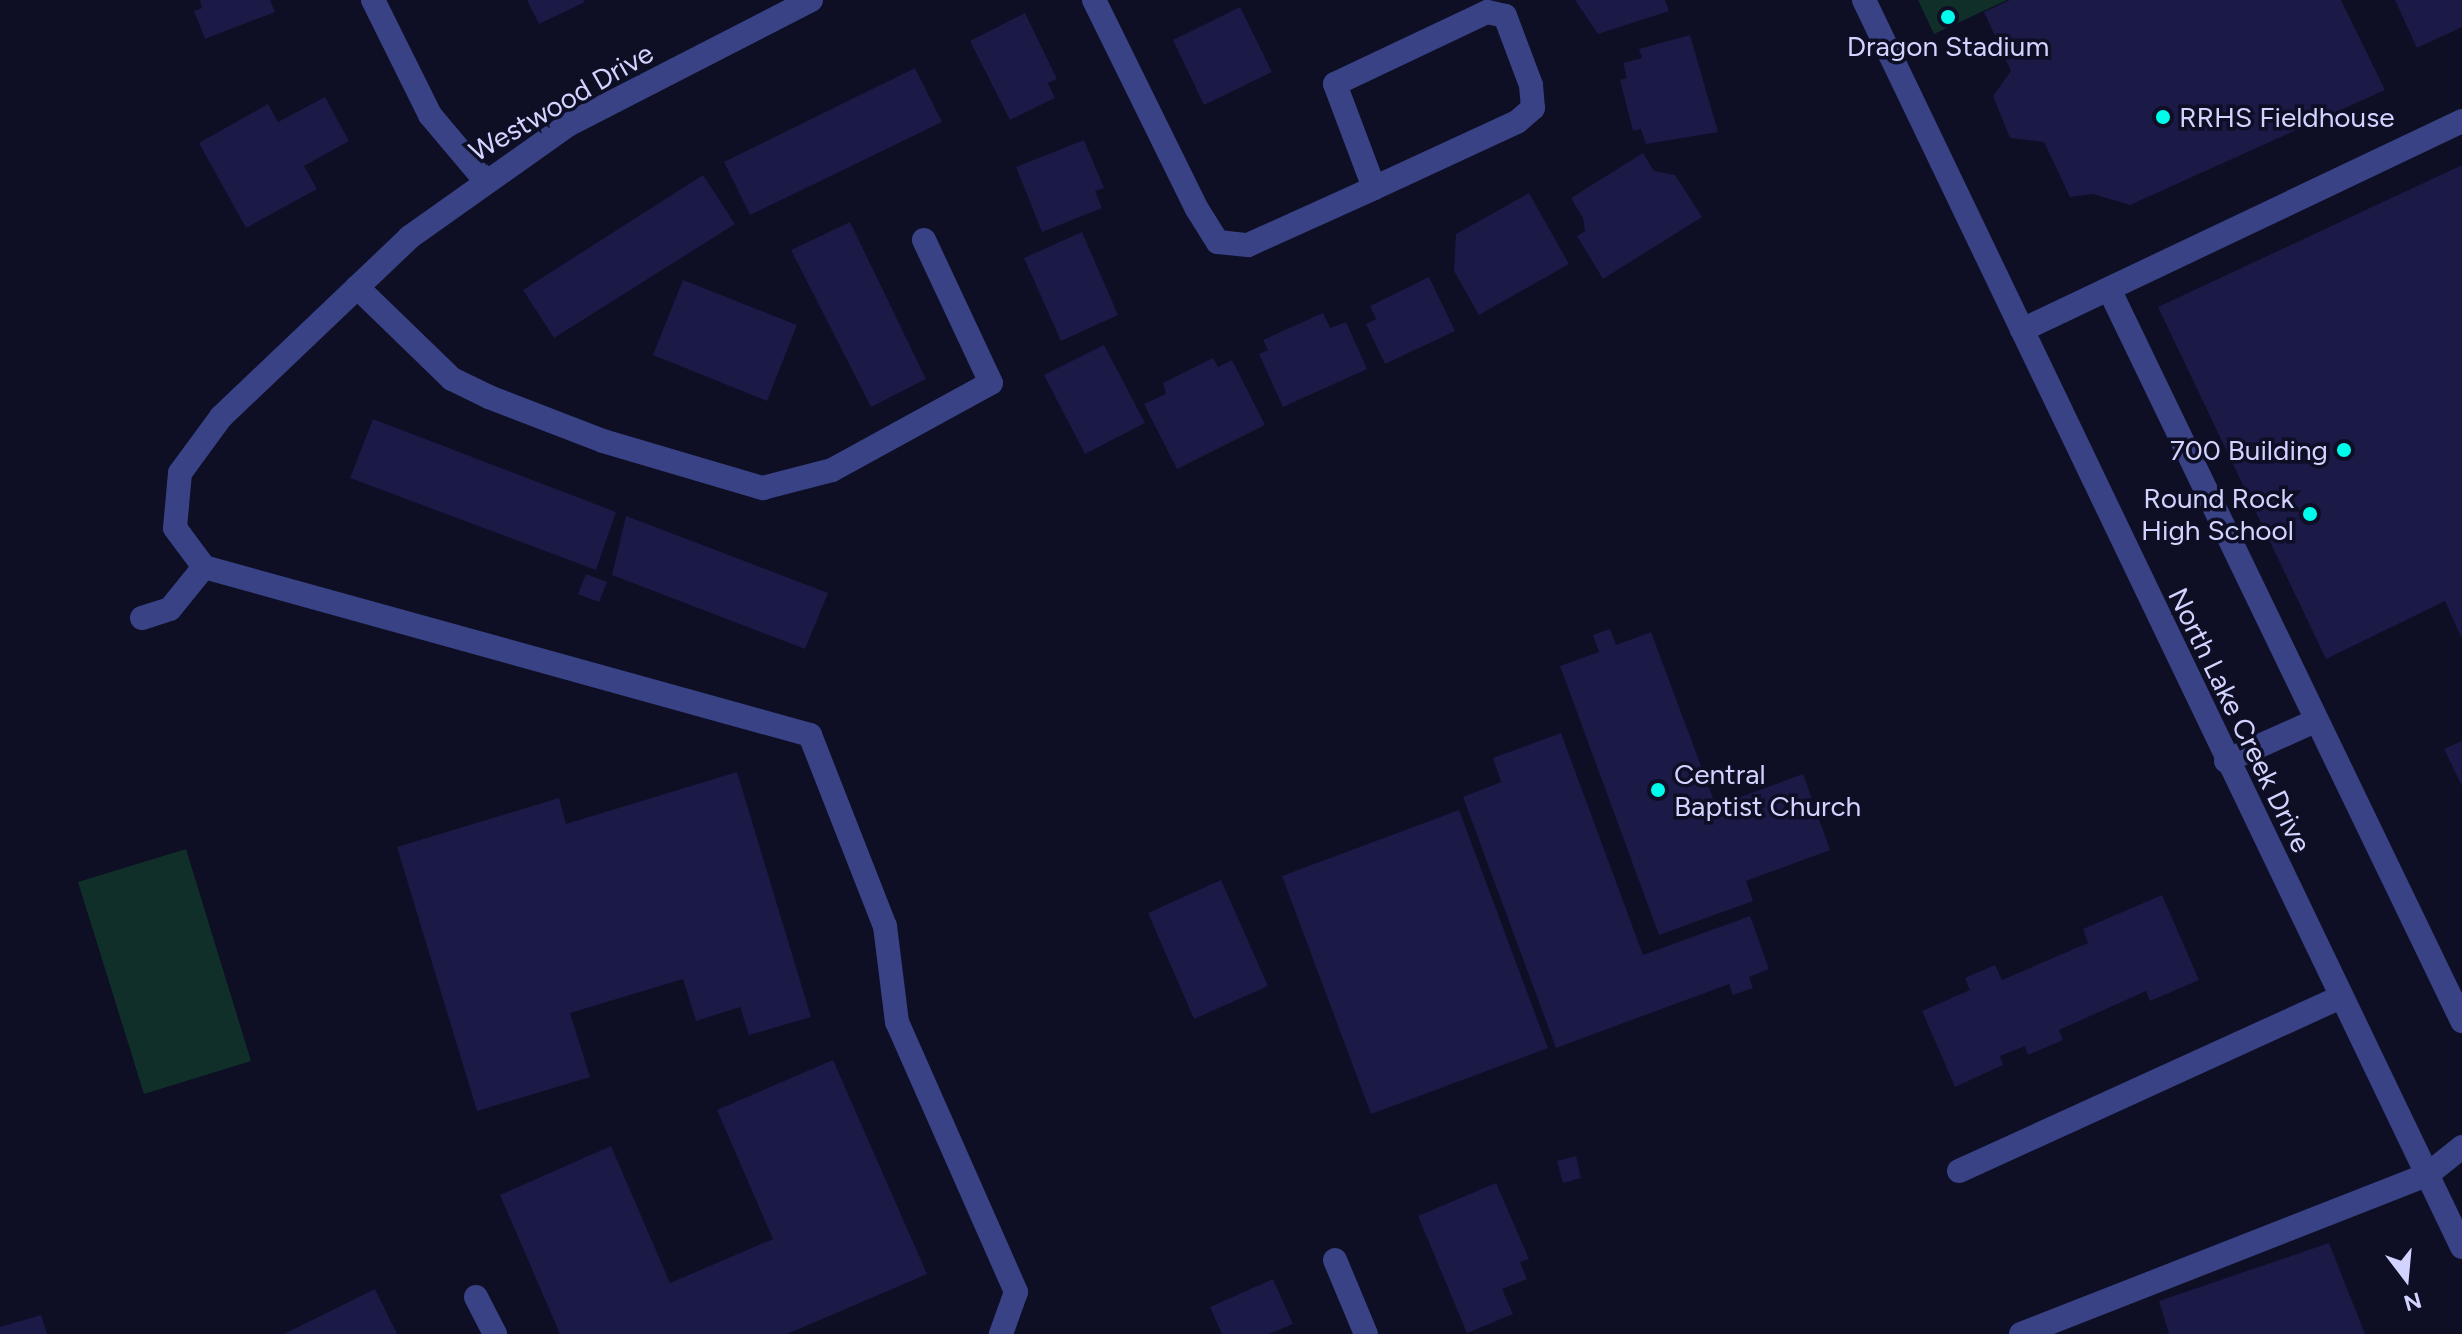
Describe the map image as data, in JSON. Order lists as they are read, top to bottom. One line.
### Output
{"streets":{"street":["Westwood Drive","North Lake Creek Drive"]},"places":["Dragon Stadium","RRHS Fieldhouse","700 Building","Round Rock High School","Central Baptist Church"],"north":"bottom"}
